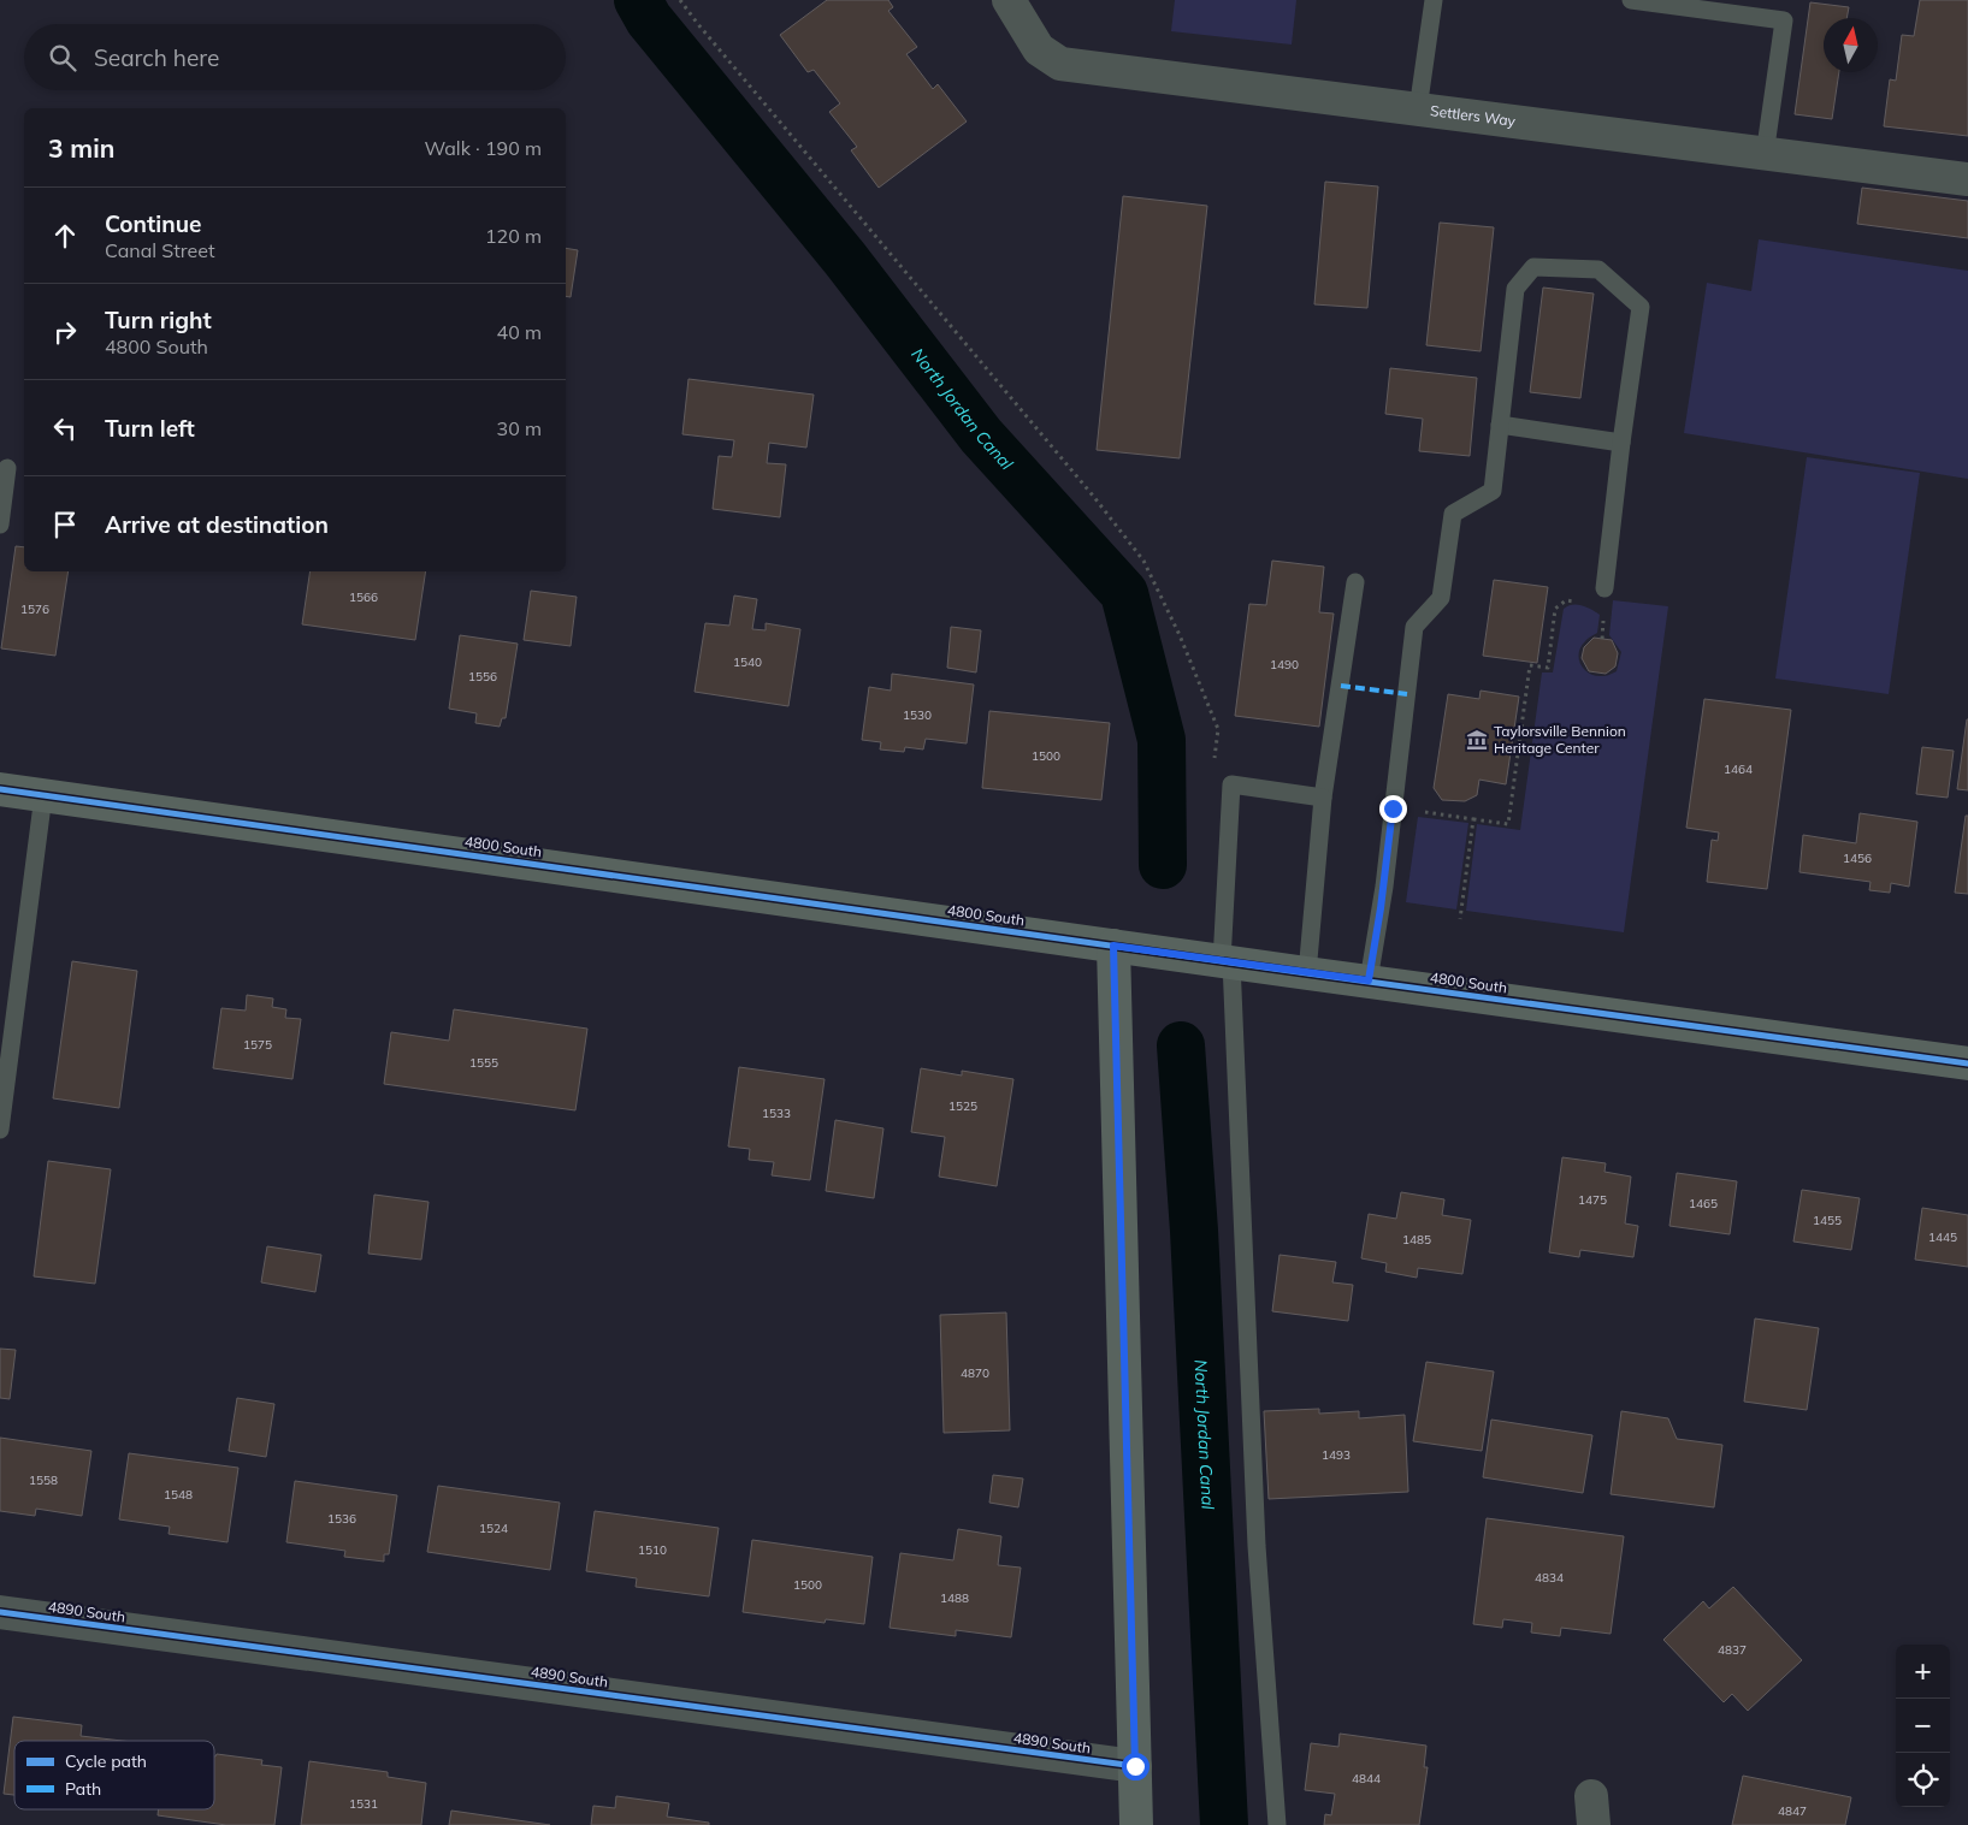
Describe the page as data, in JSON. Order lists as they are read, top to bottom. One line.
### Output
{"streets":{"street":["Settlers Way","4800 South","4890 South"]},"water":["North Jordan Canal"],"places":{"museum":["Taylorsville Bennion Heritage Center"]},"house_numbers":["1566","1576","1540","1490","1556","1530","1500","1464","1456","1575","1555","1525","1533","1475","1465","1455","1445","1485","4870","1493","1558","1548","1536","1524","1510","4834","1500","1488","4837","4844","1531","4847"],"legend":["Cycle path","Path"],"north":"top","page":{"search":"Search here","heading":["3 min","Walk · 190 m"],"list":[["Continue","Canal Street","120 m"],["Turn right","4800 South","40 m"],["Turn left","30 m"],"Arrive at destination"],"map_buttons":["+","−"]}}
